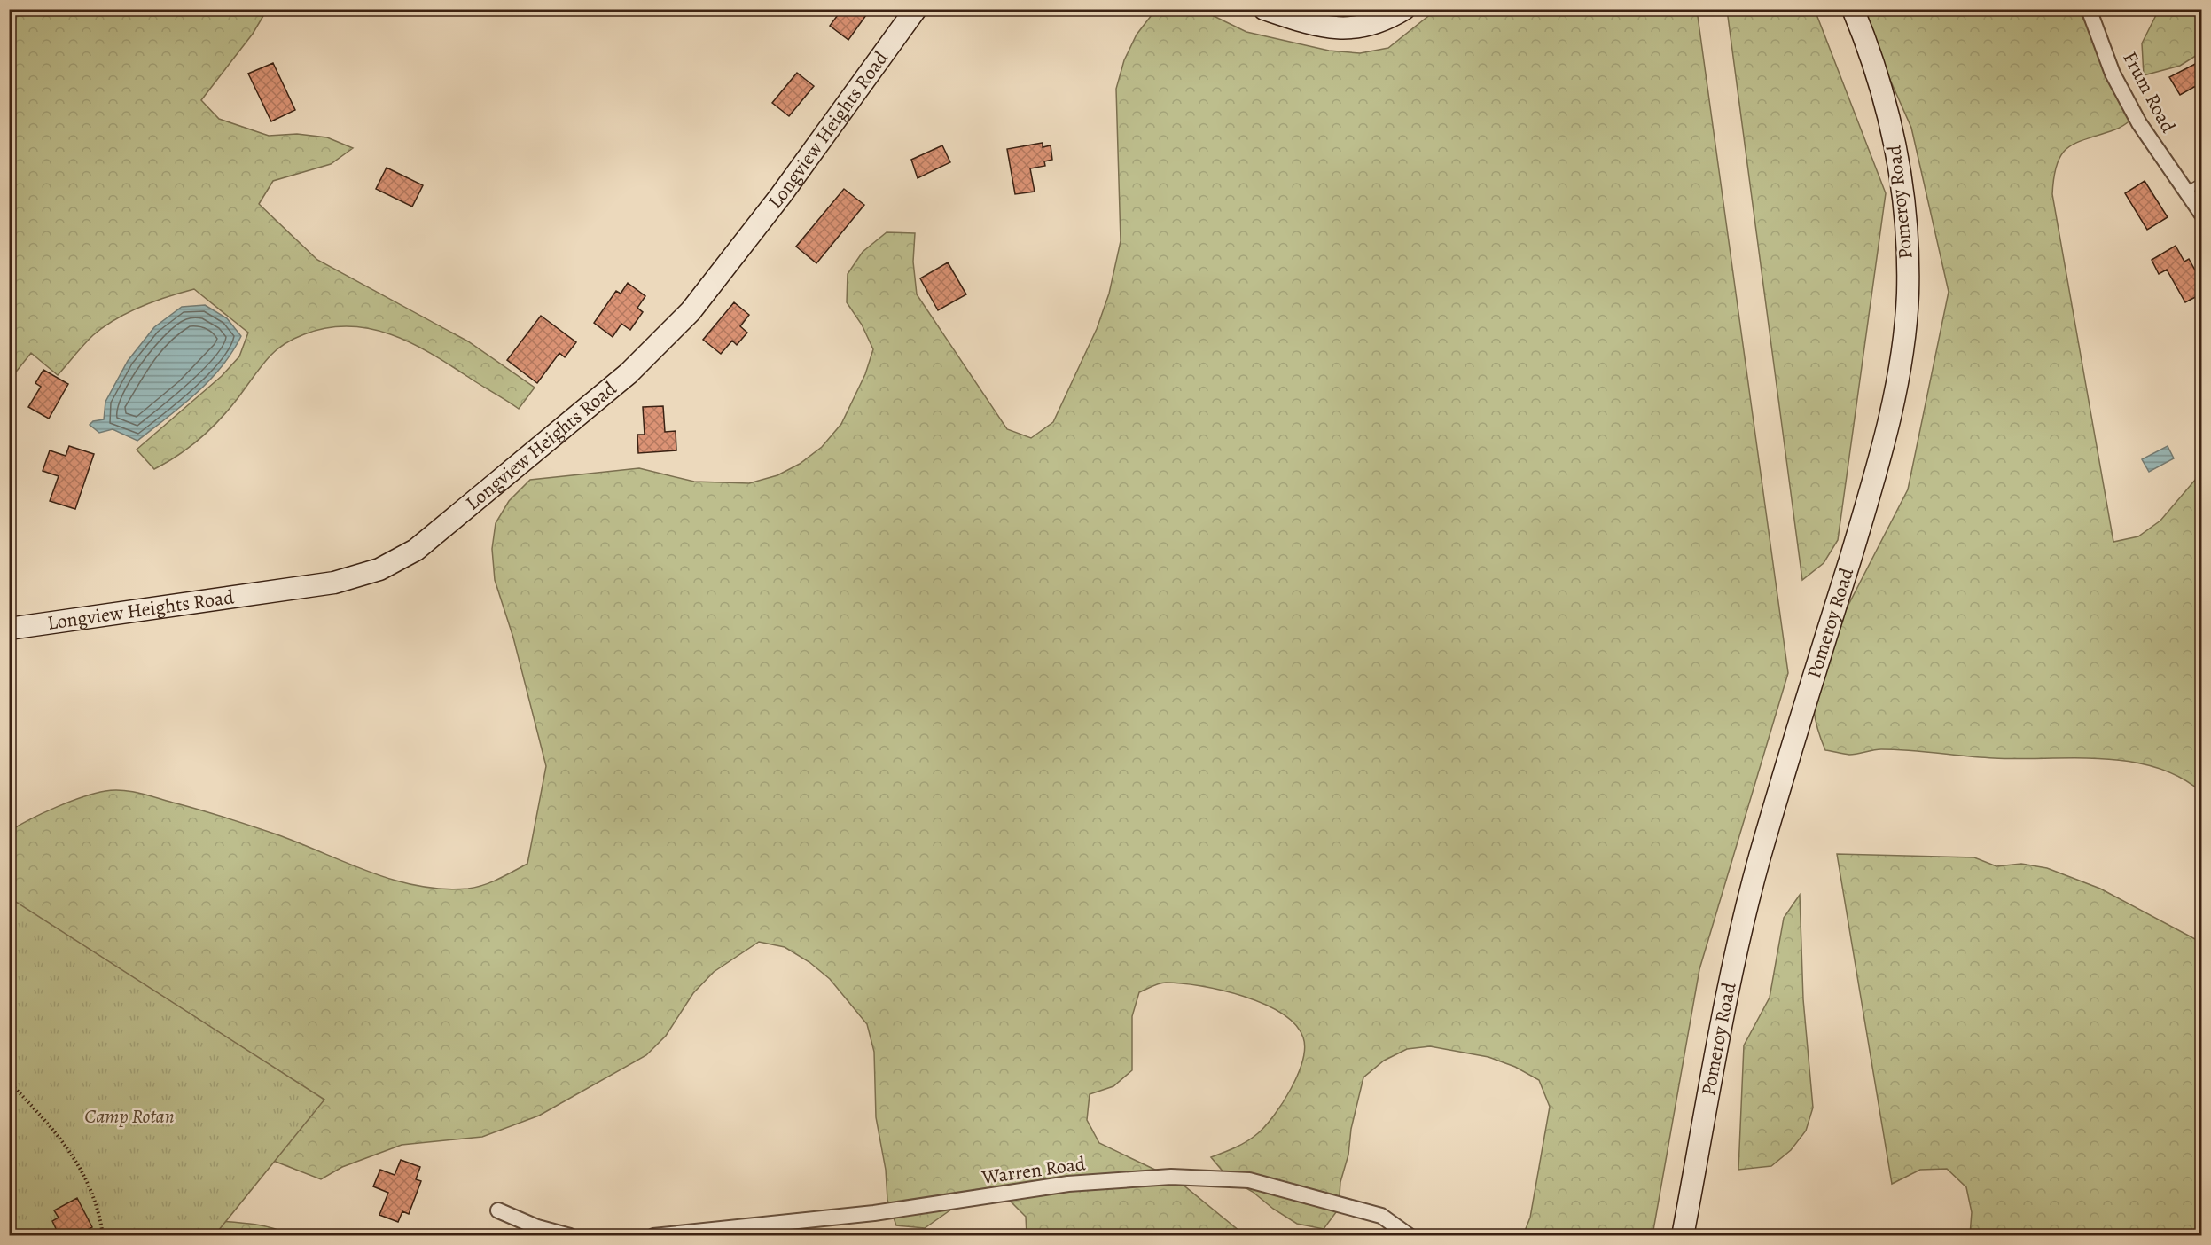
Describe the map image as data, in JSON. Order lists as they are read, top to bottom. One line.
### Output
{"streets":{"street":["Frum Road","Longview Heights Road","Pomeroy Road","Warren Road"]},"parks":["Camp Rotan"]}
